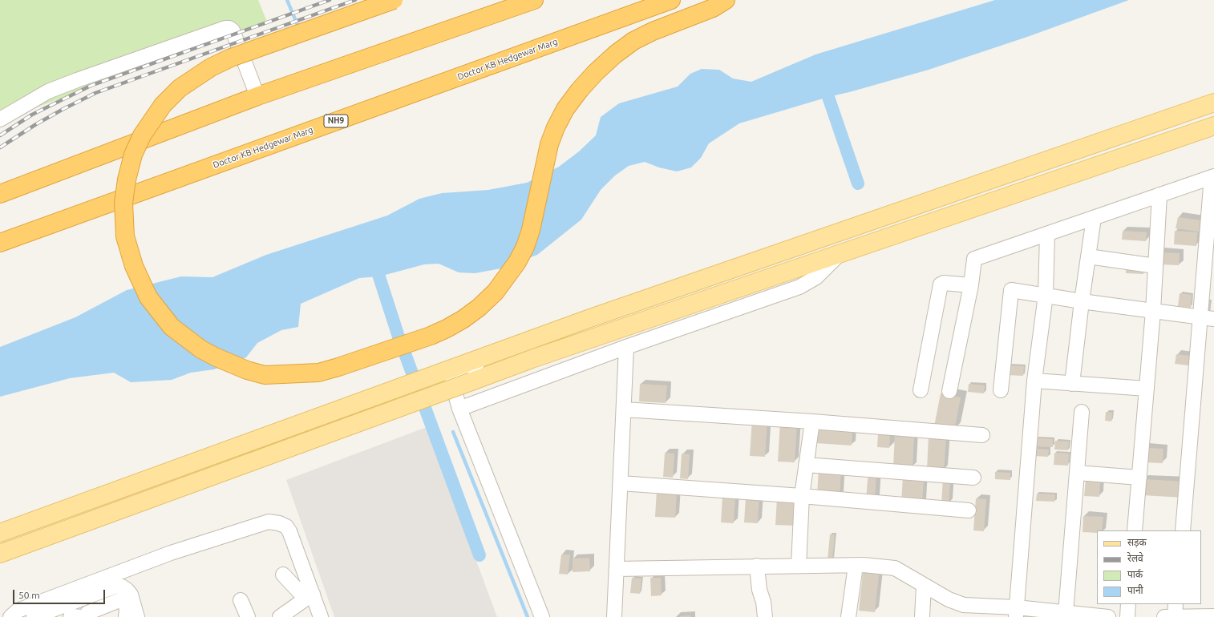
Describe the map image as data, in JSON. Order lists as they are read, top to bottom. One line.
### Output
{"streets":{"highway":["Doctor KB Hedgewar Marg","NH9"]},"legend":["सड़क","रेलवे","पार्क","पानी"],"scale_bar":"50 m"}
